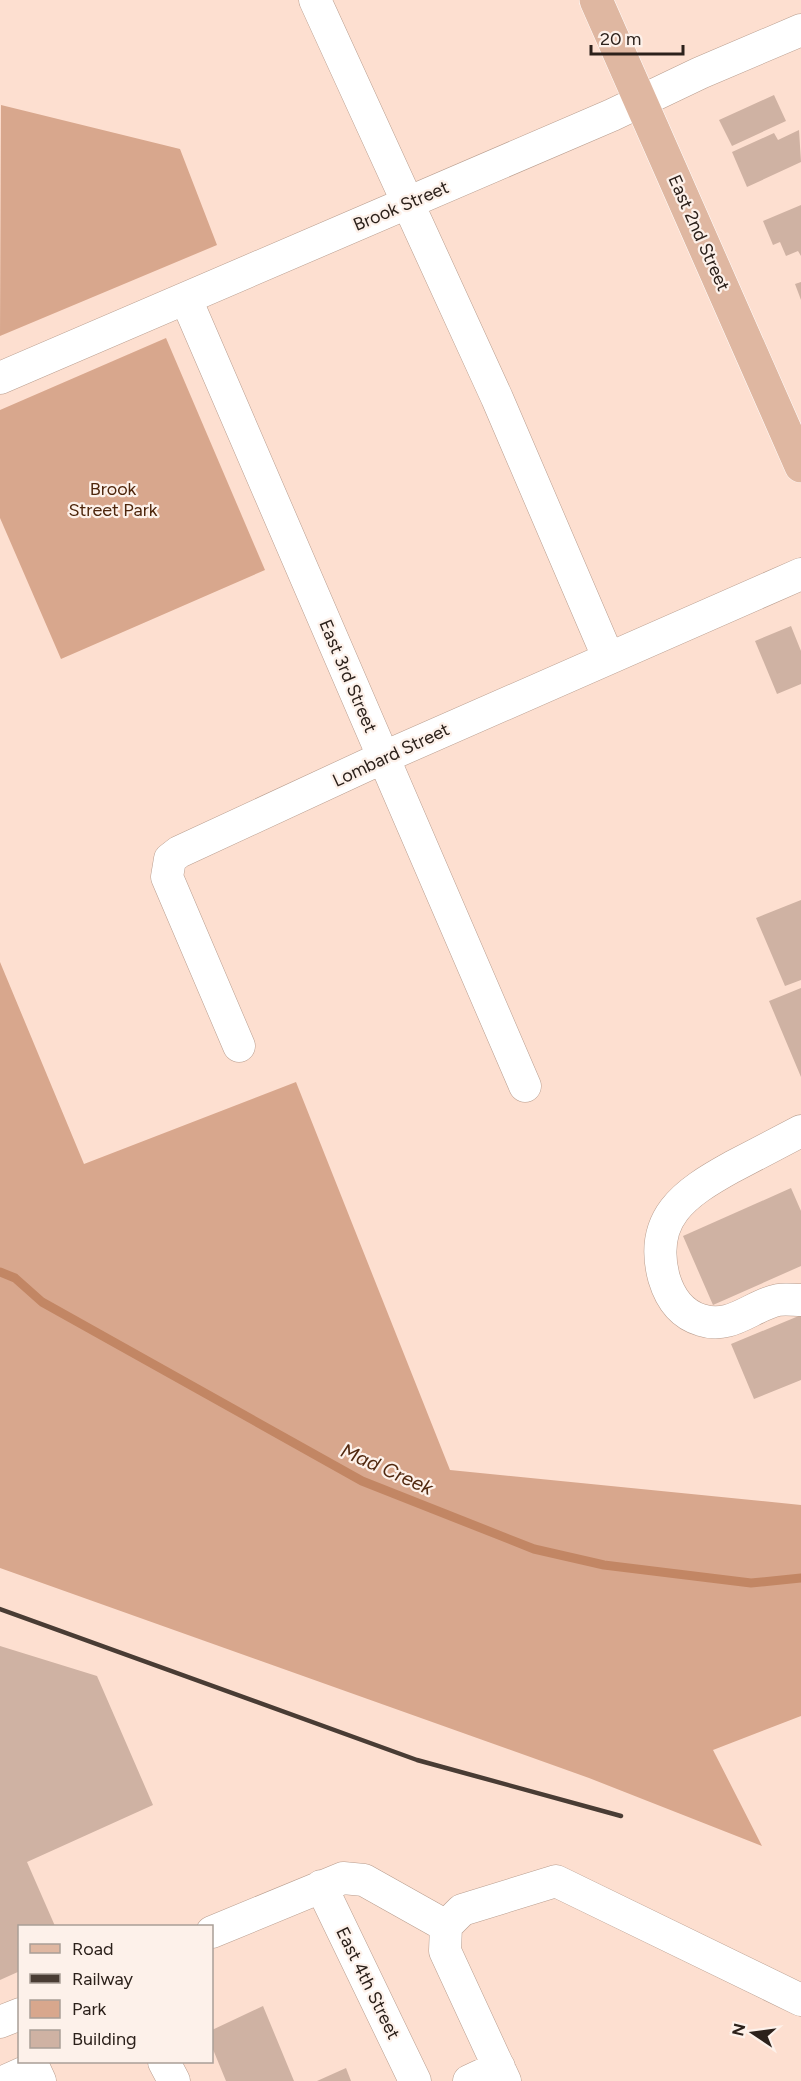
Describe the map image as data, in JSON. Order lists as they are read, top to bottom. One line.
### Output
{"streets":{"main road":["East 2nd Street"],"street":["Brook Street","East 3rd Street","Lombard Street","East 4th Street"]},"crossings":[["Brook Street","East 2nd Street"],["Brook Street","East 3rd Street"],["East 3rd Street","Lombard Street"]],"water":["Mad Creek"],"parks":["Brook Street Park"],"legend":["Road","Railway","Park","Building"],"scale_bar":"20 m","north":"left"}
